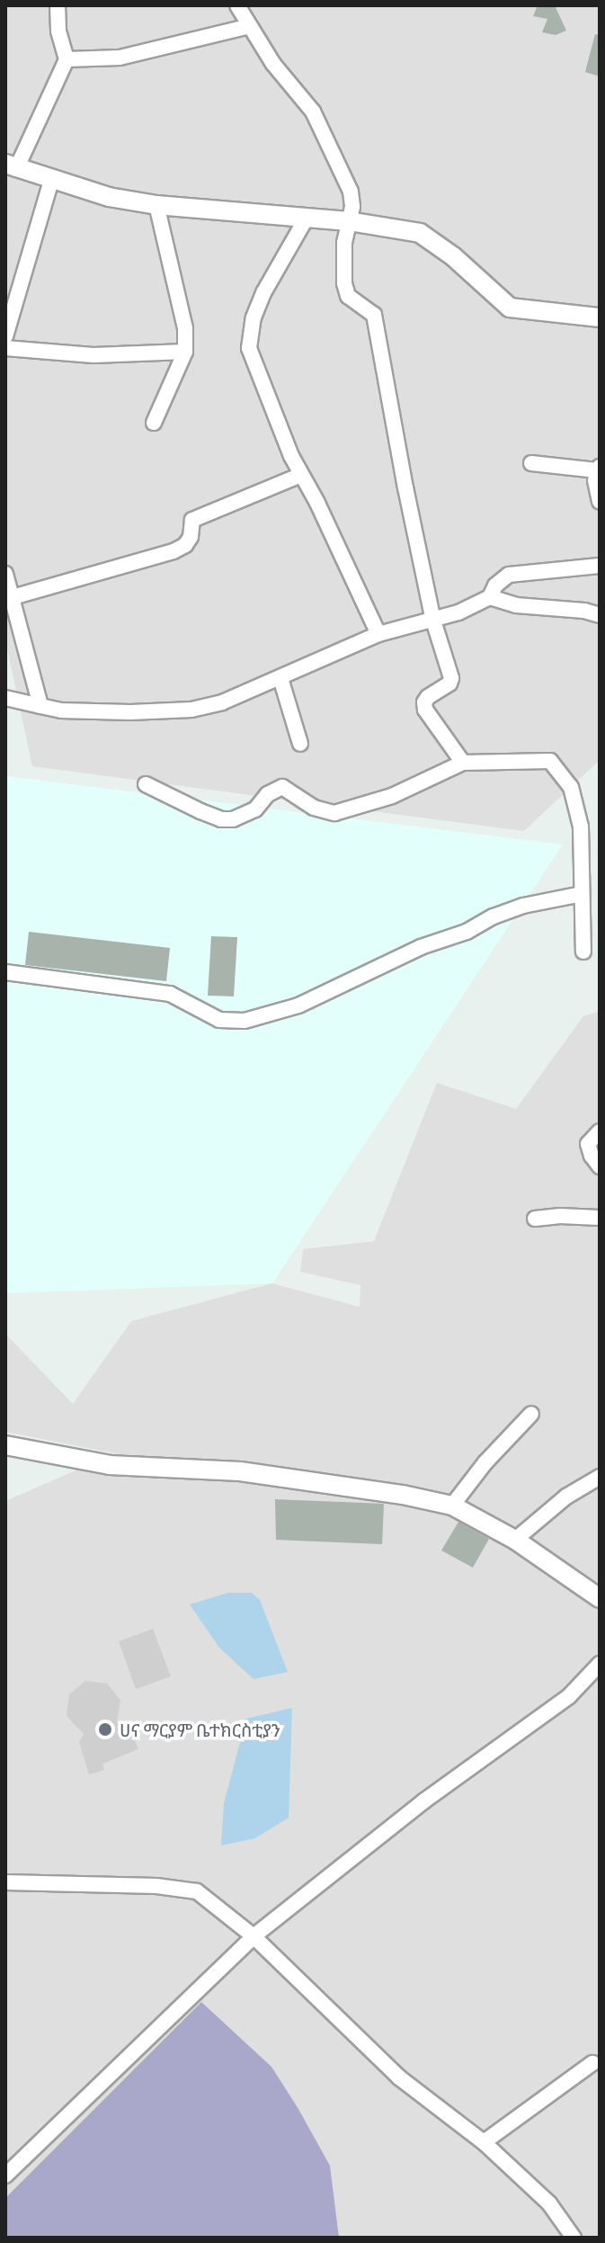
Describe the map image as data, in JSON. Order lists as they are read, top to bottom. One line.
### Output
{"places":["ሀና ማርያም ቤተክርስቲያን"]}
